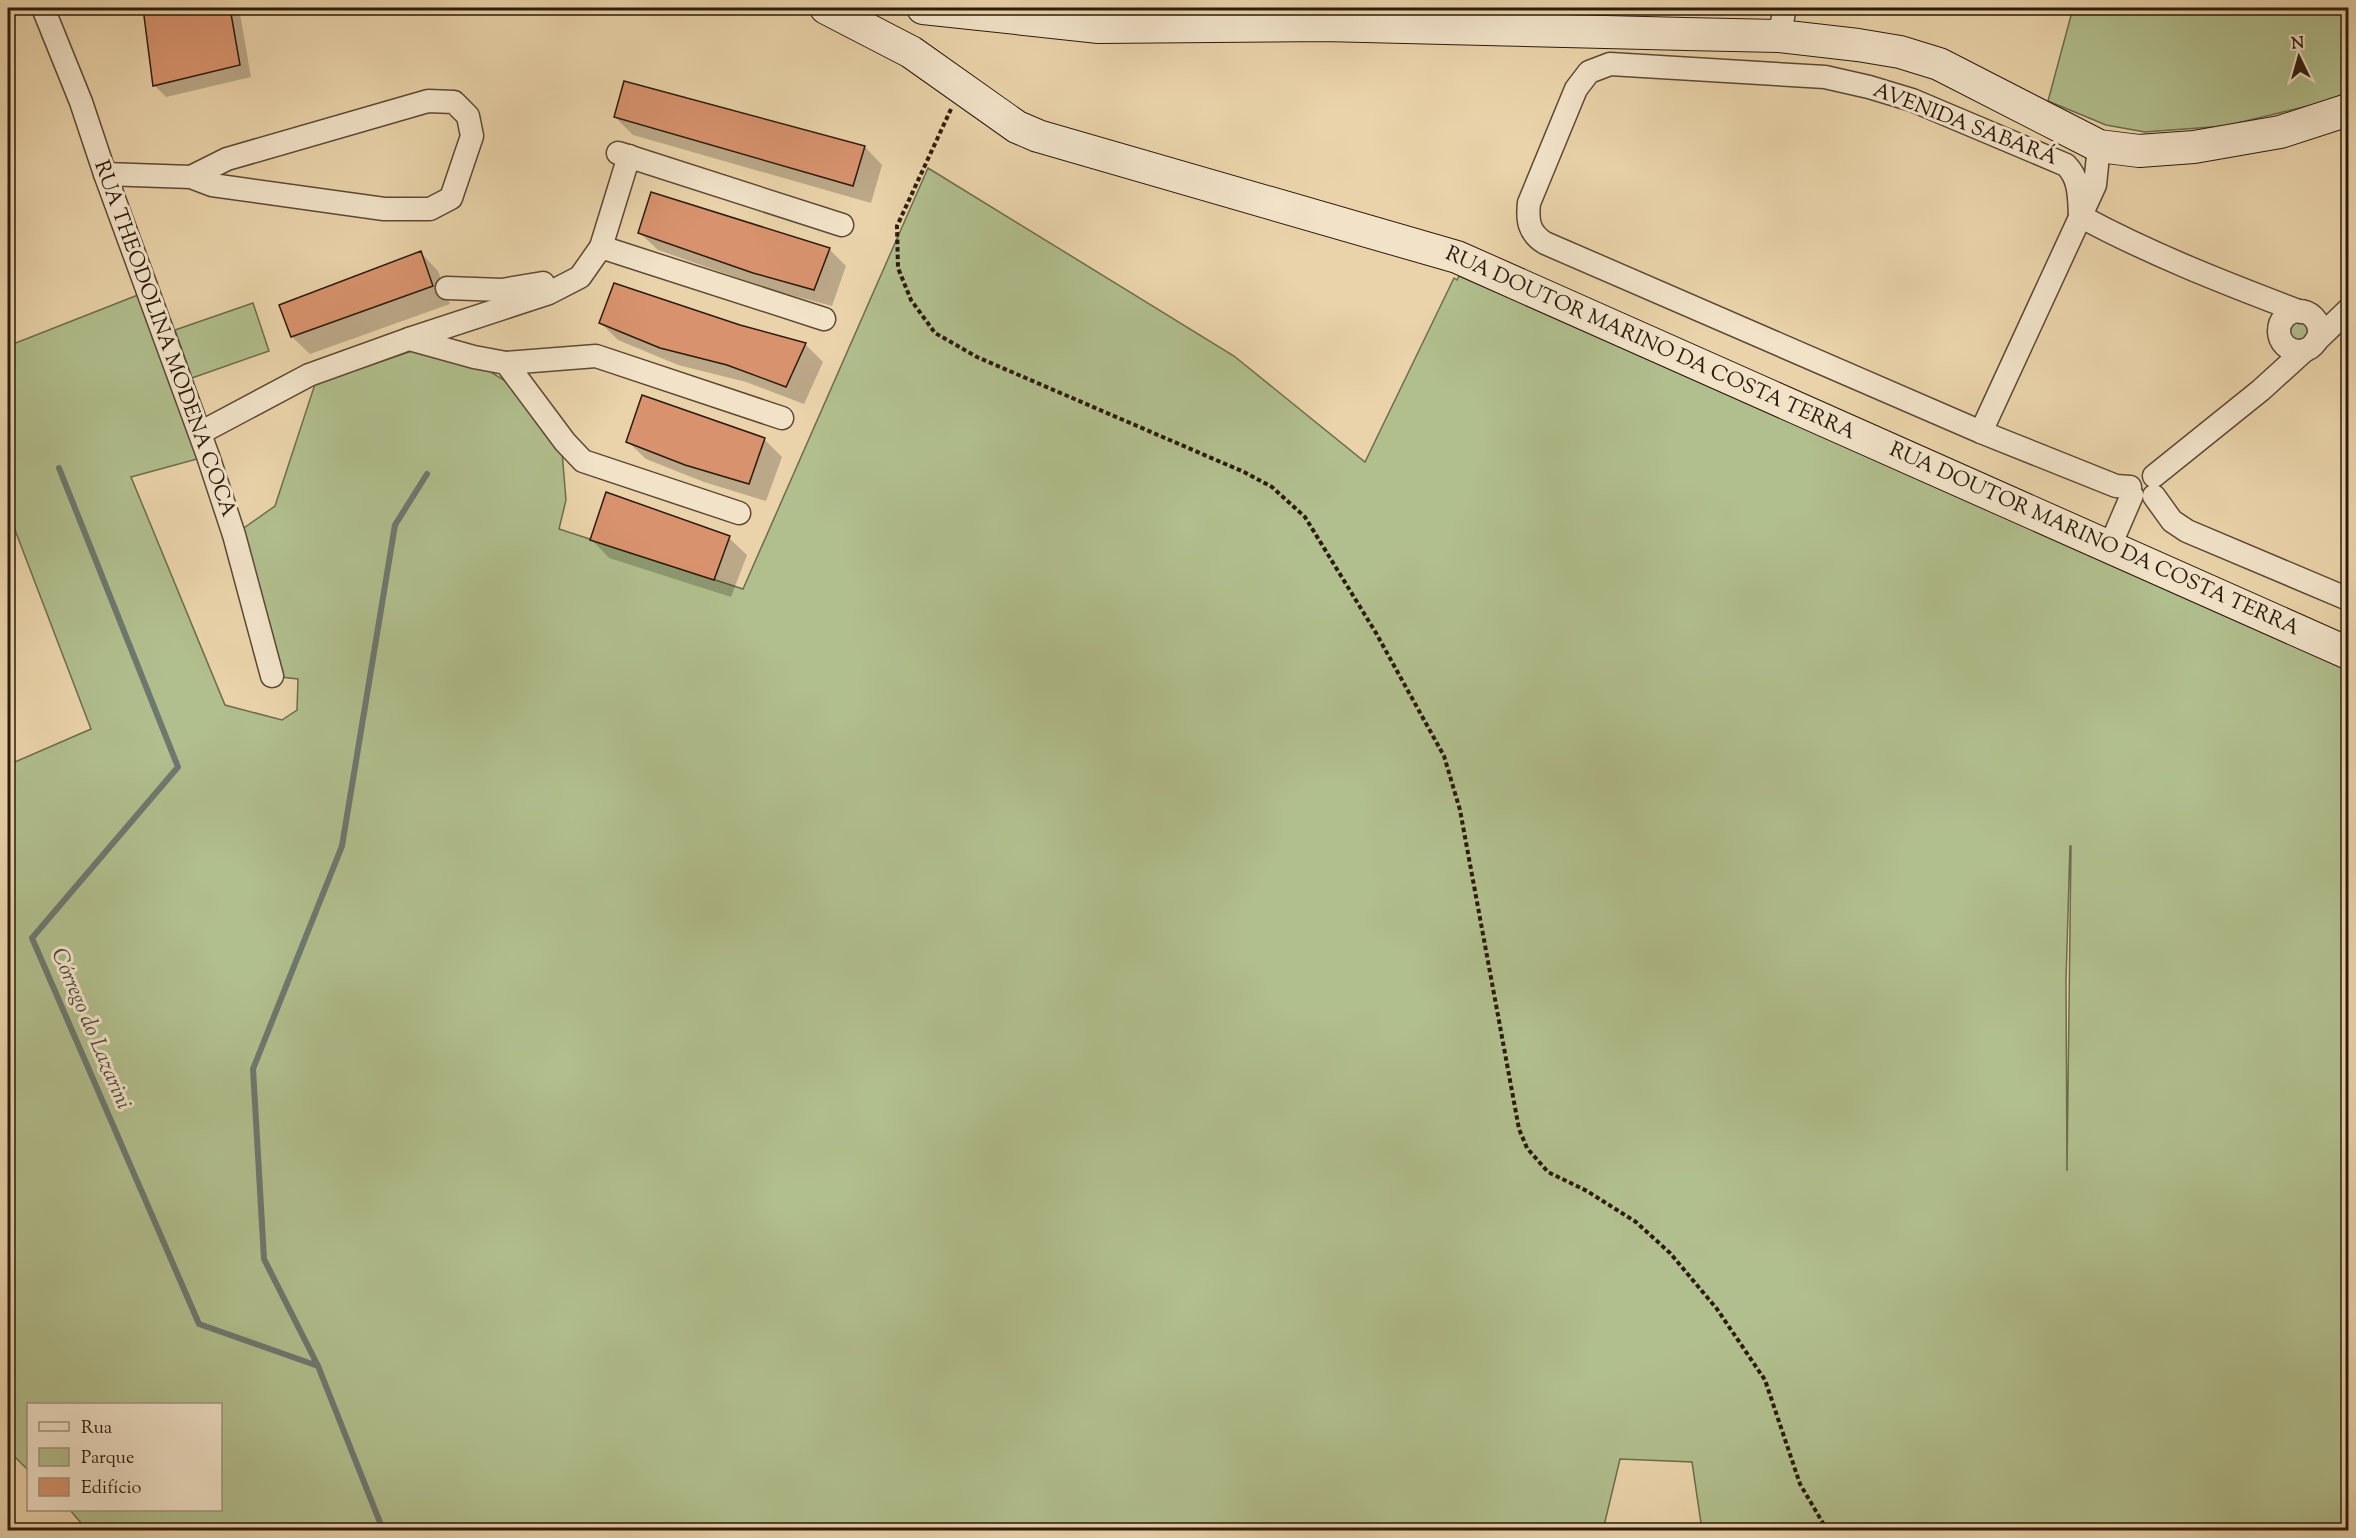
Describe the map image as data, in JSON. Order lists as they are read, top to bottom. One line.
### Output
{"streets":{"main road":["RUA DOUTOR MARINO DA COSTA TERRA"],"street":["AVENIDA SABARÁ","RUA THEODOLINA MODENA COCA"]},"water":["Córrego do Lazarini"],"legend":["Rua","Parque","Edifício"],"north":"top"}
